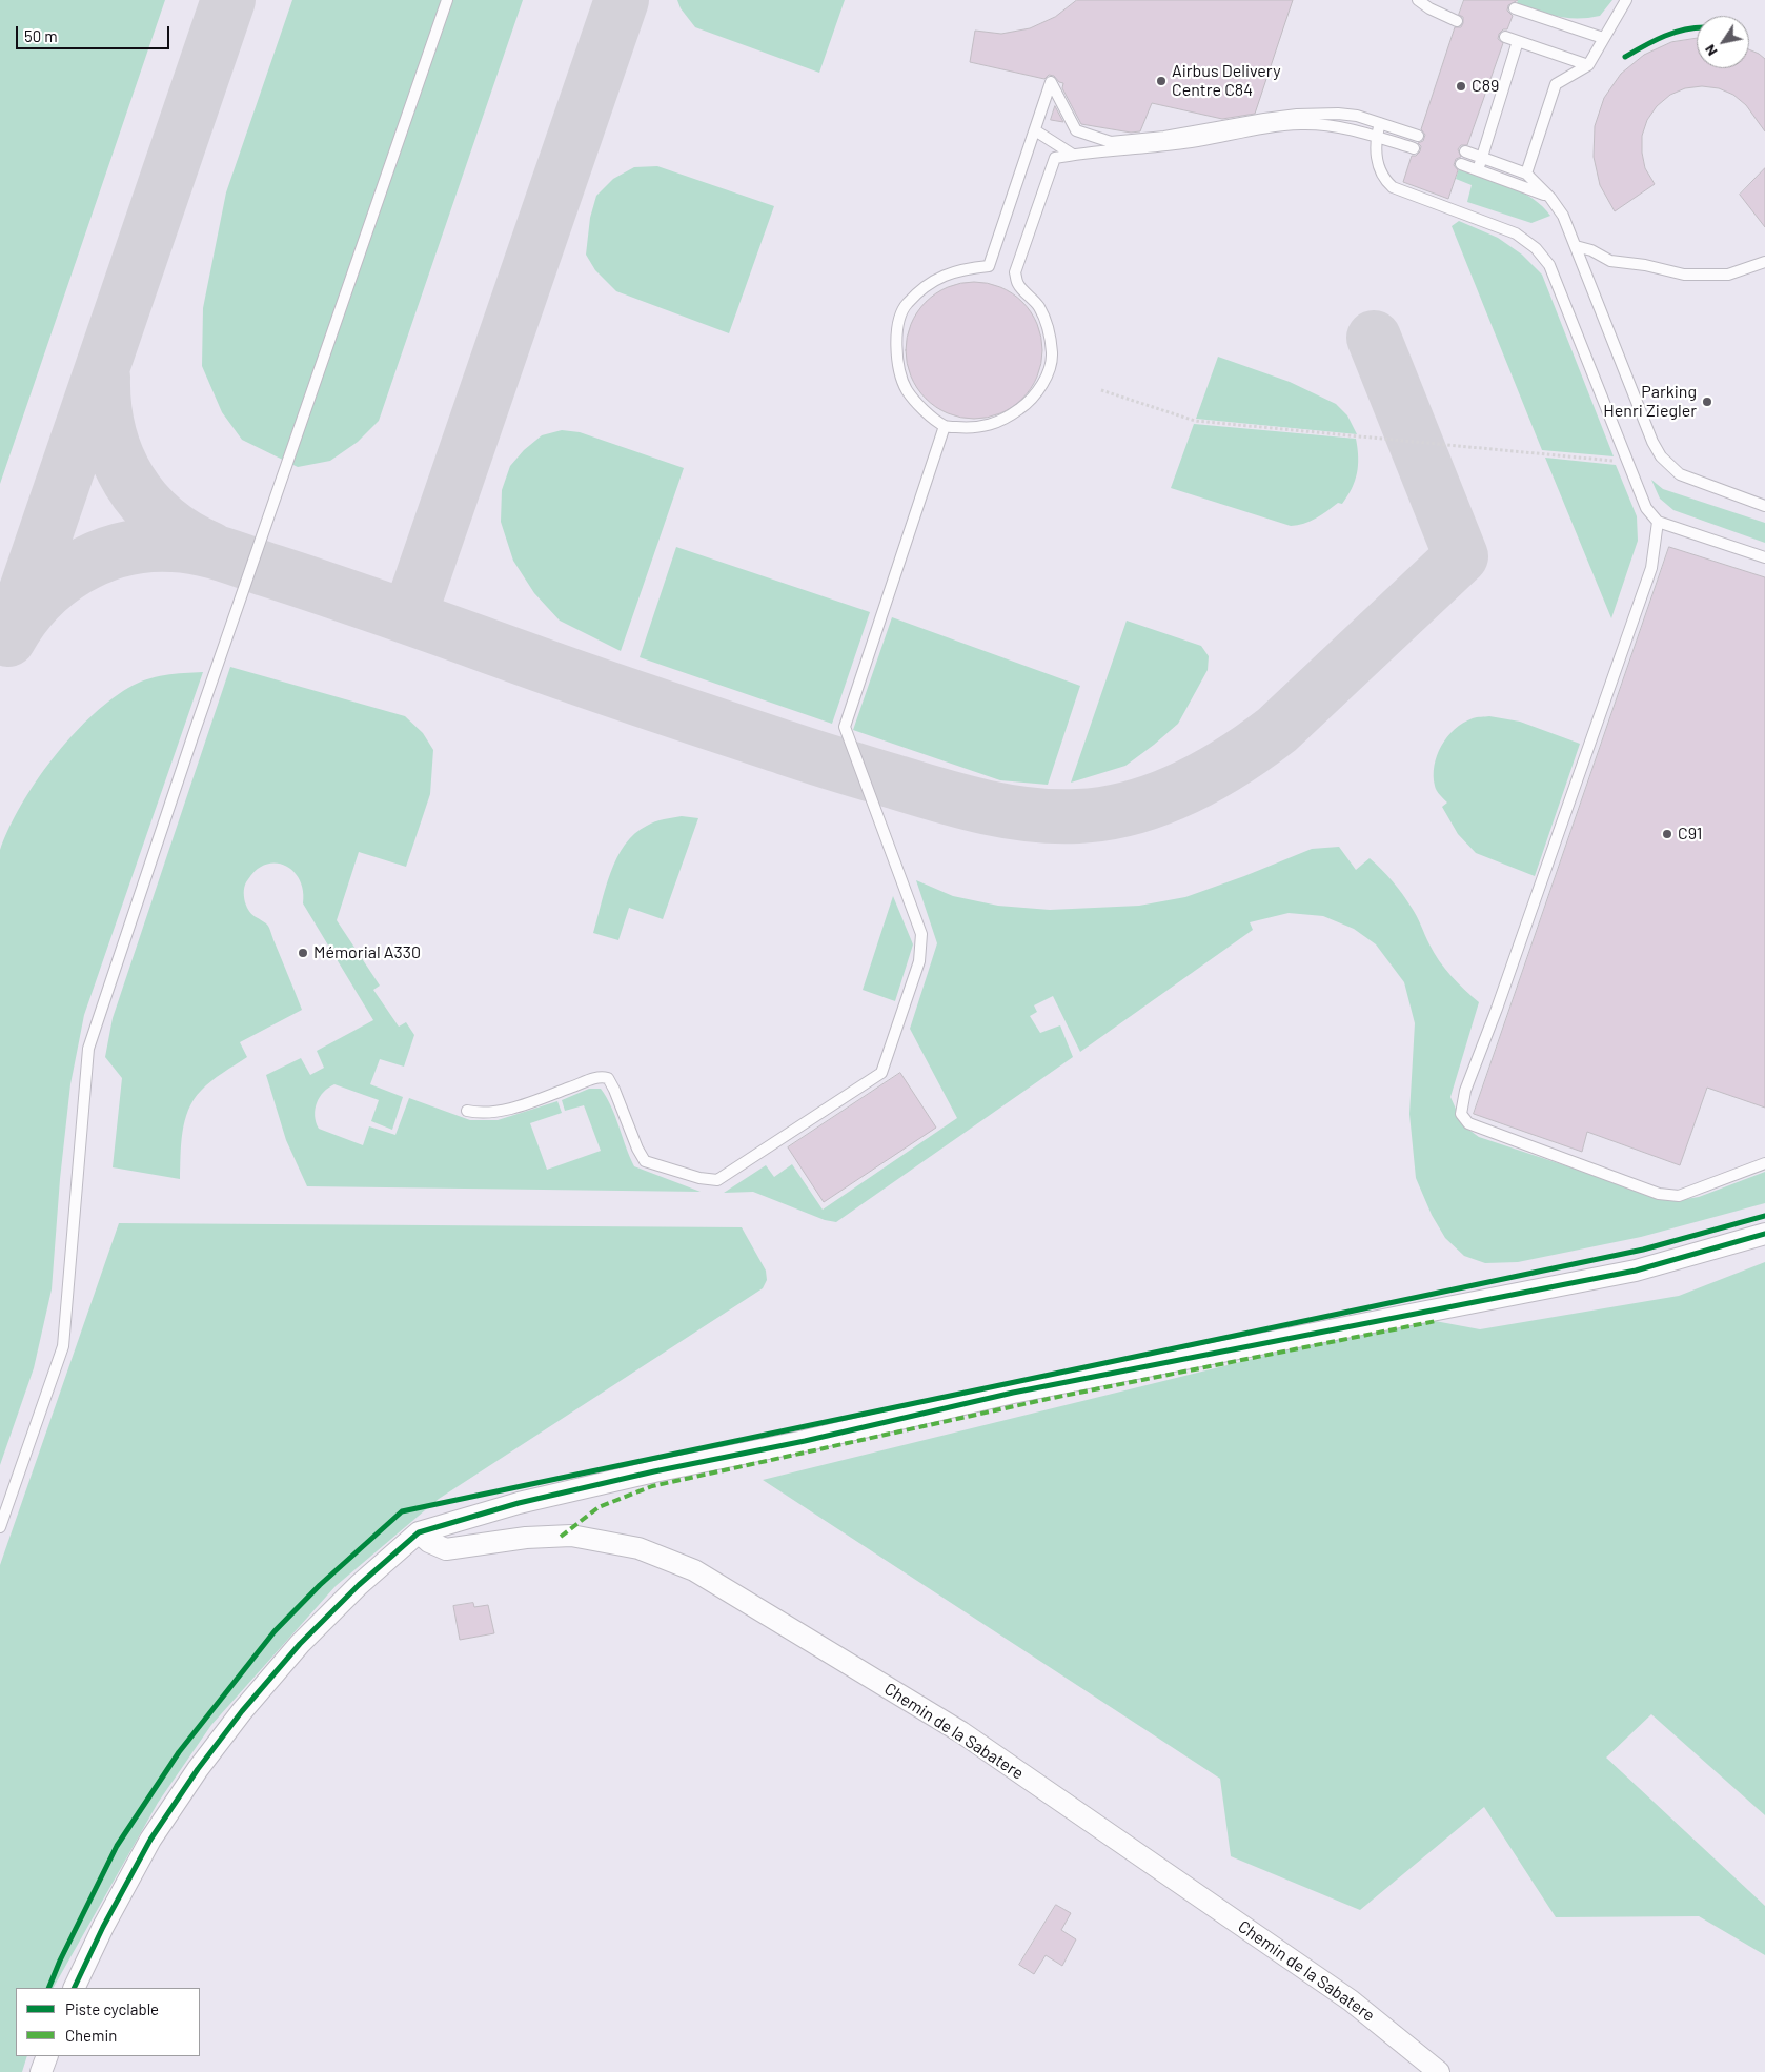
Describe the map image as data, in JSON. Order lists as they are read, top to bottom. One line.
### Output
{"streets":{"street":["Chemin de la Sabatere"]},"places":["Airbus Delivery Centre C84","C89","Parking Henri Ziegler","C91","Mémorial A330"],"legend":["Piste cyclable","Chemin"],"scale_bar":"50 m","north":"bottom left"}
